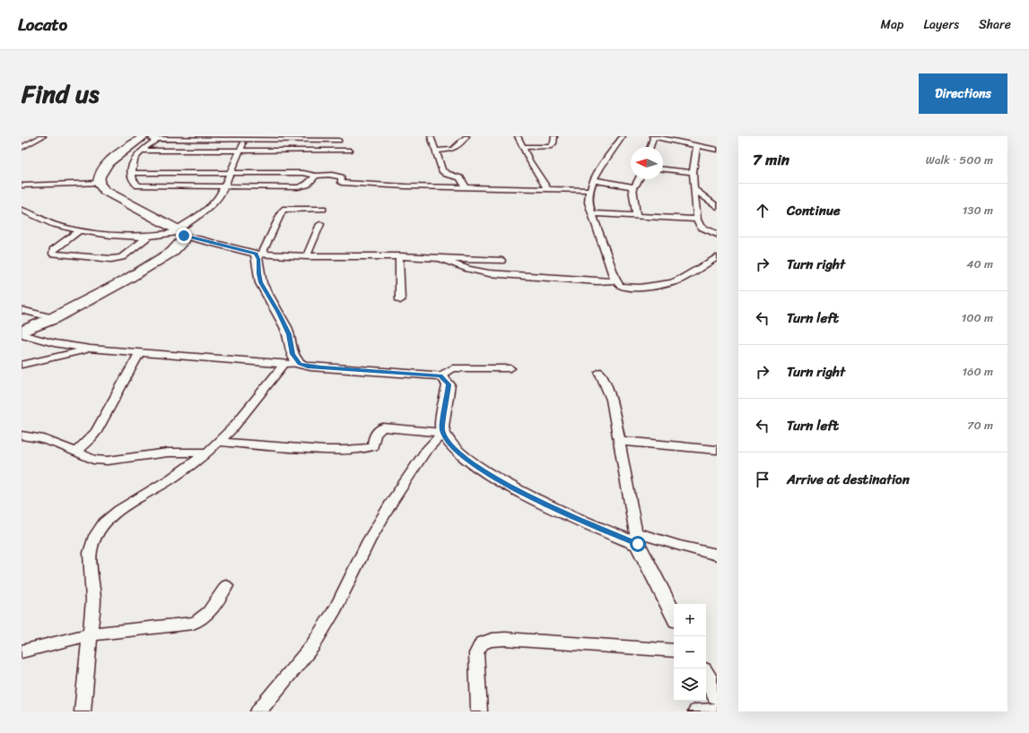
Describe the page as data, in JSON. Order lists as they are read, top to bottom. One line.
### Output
{"north":"left","page":{"header":"Locato","nav":["Map","Layers","Share"],"title":"Find us","buttons":"Directions","heading":["7 min","Walk · 500 m"],"list":[["Continue","130 m"],["Turn right","40 m"],["Turn left","100 m"],["Turn right","160 m"],["Turn left","70 m"],"Arrive at destination"],"map_buttons":["+","−"]}}
